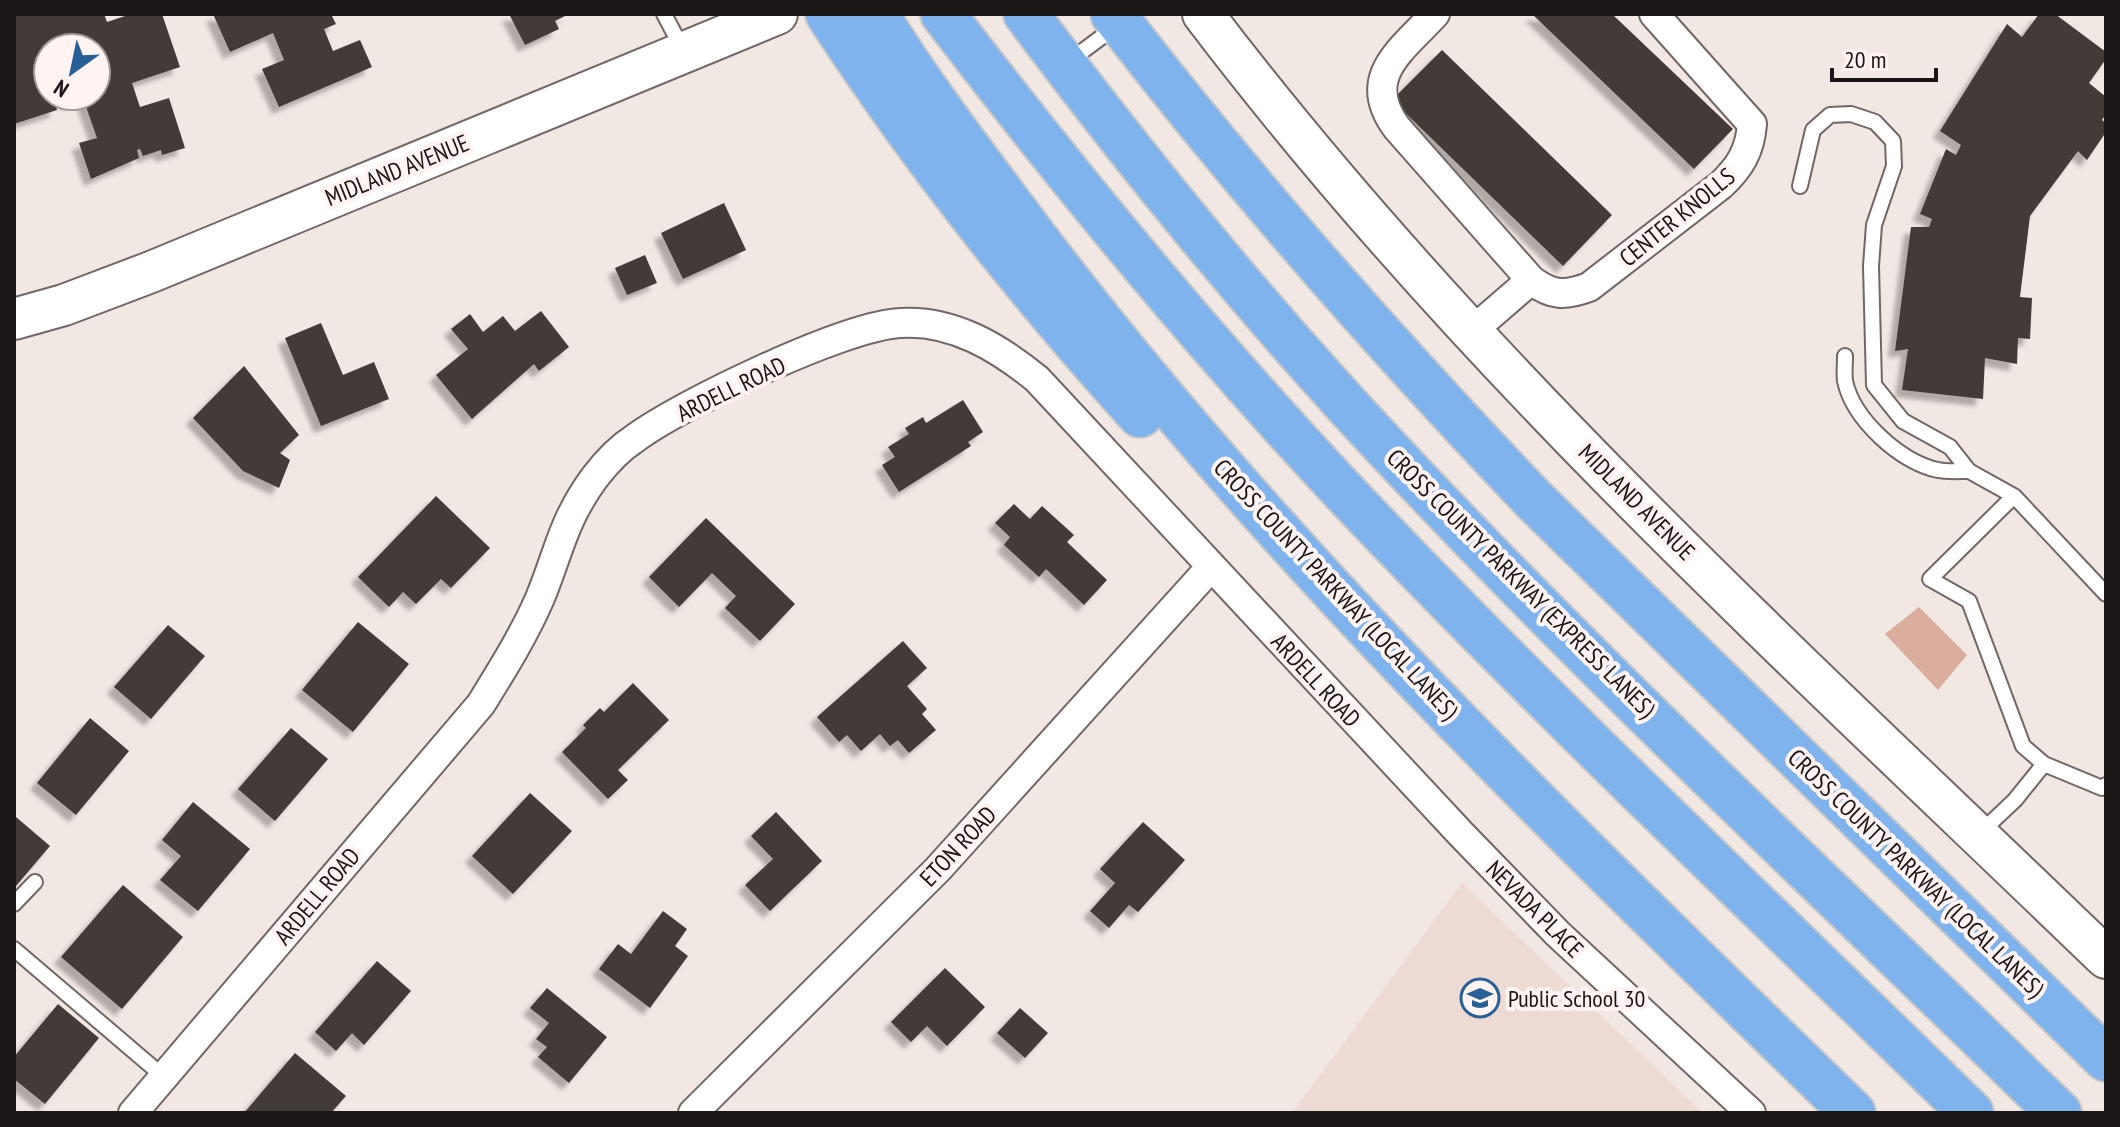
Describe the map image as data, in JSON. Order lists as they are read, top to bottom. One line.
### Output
{"streets":{"highway":["CROSS COUNTY PARKWAY (EXPRESS LANES)","CROSS COUNTY PARKWAY (LOCAL LANES)"],"street":["MIDLAND AVENUE","CENTER KNOLLS","ARDELL ROAD","ETON ROAD","NEVADA PLACE"]},"crossings":[["ARDELL ROAD","ETON ROAD"],["ARDELL ROAD","NEVADA PLACE"]],"places":{"school or university":["Public School 30"]},"scale_bar":"20 m","north":"bottom left"}
